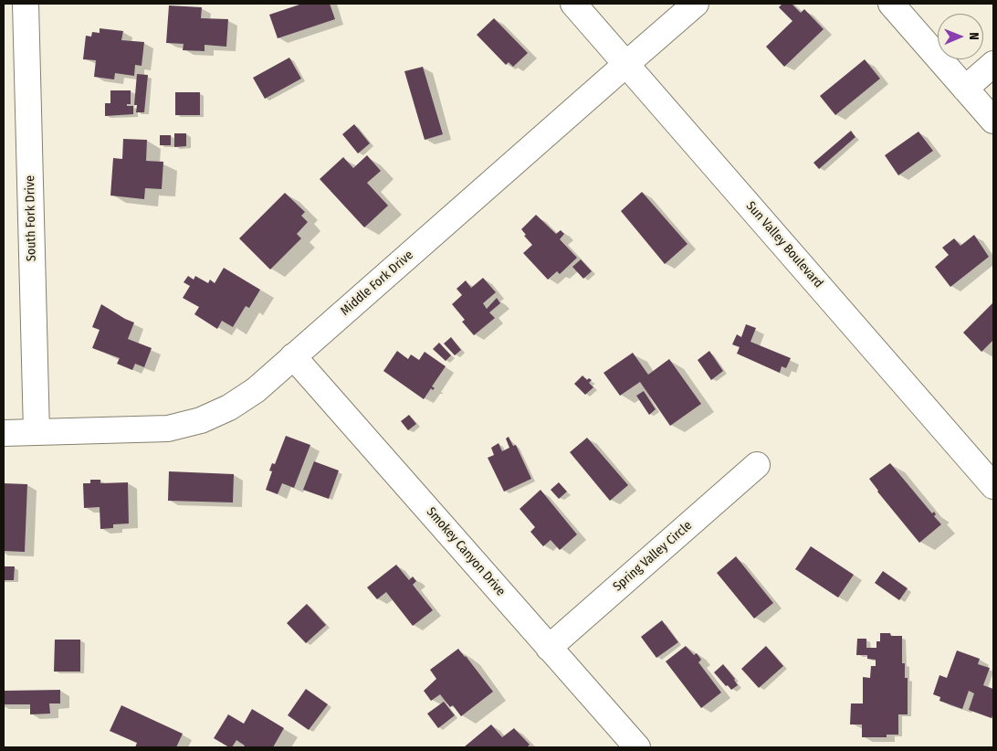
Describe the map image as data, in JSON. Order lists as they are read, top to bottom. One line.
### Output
{"streets":{"street":["South Fork Drive","Sun Valley Boulevard","Middle Fork Drive","Smokey Canyon Drive","Spring Valley Circle"]},"crossings":[["South Fork Drive","Middle Fork Drive"],["Sun Valley Boulevard","Middle Fork Drive"],["Middle Fork Drive","Smokey Canyon Drive"],["Smokey Canyon Drive","Spring Valley Circle"]],"north":"right"}
